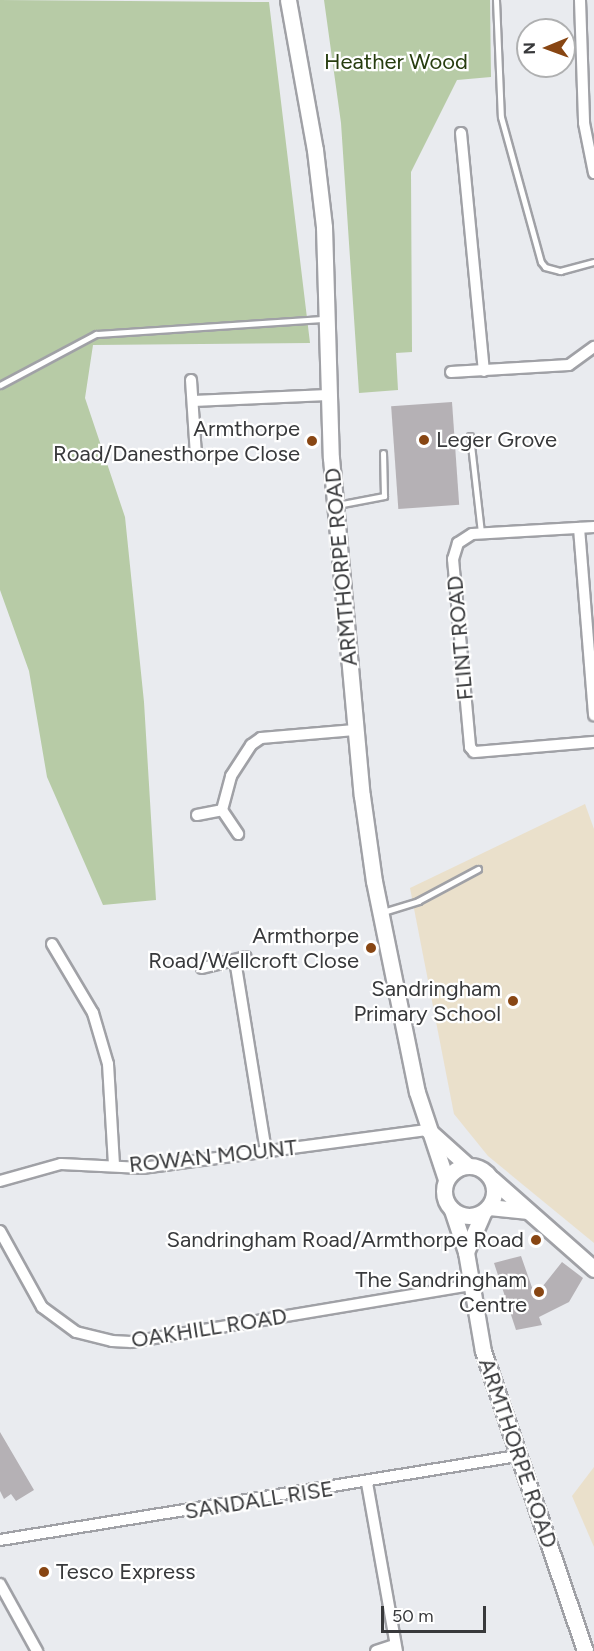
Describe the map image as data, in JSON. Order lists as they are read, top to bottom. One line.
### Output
{"streets":{"street":["ARMTHORPE ROAD","FLINT ROAD","ROWAN MOUNT","OAKHILL ROAD","SANDALL RISE"]},"crossings":[["ARMTHORPE ROAD","ROWAN MOUNT"],["ARMTHORPE ROAD","OAKHILL ROAD"],["ARMTHORPE ROAD","SANDALL RISE"]],"parks":["Heather Wood"],"places":["Leger Grove","Armthorpe Road/Danesthorpe Close","Armthorpe Road/Wellcroft Close","Sandringham Primary School","Sandringham Road/Armthorpe Road","The Sandringham Centre","Tesco Express"],"scale_bar":"50 m","north":"left"}
